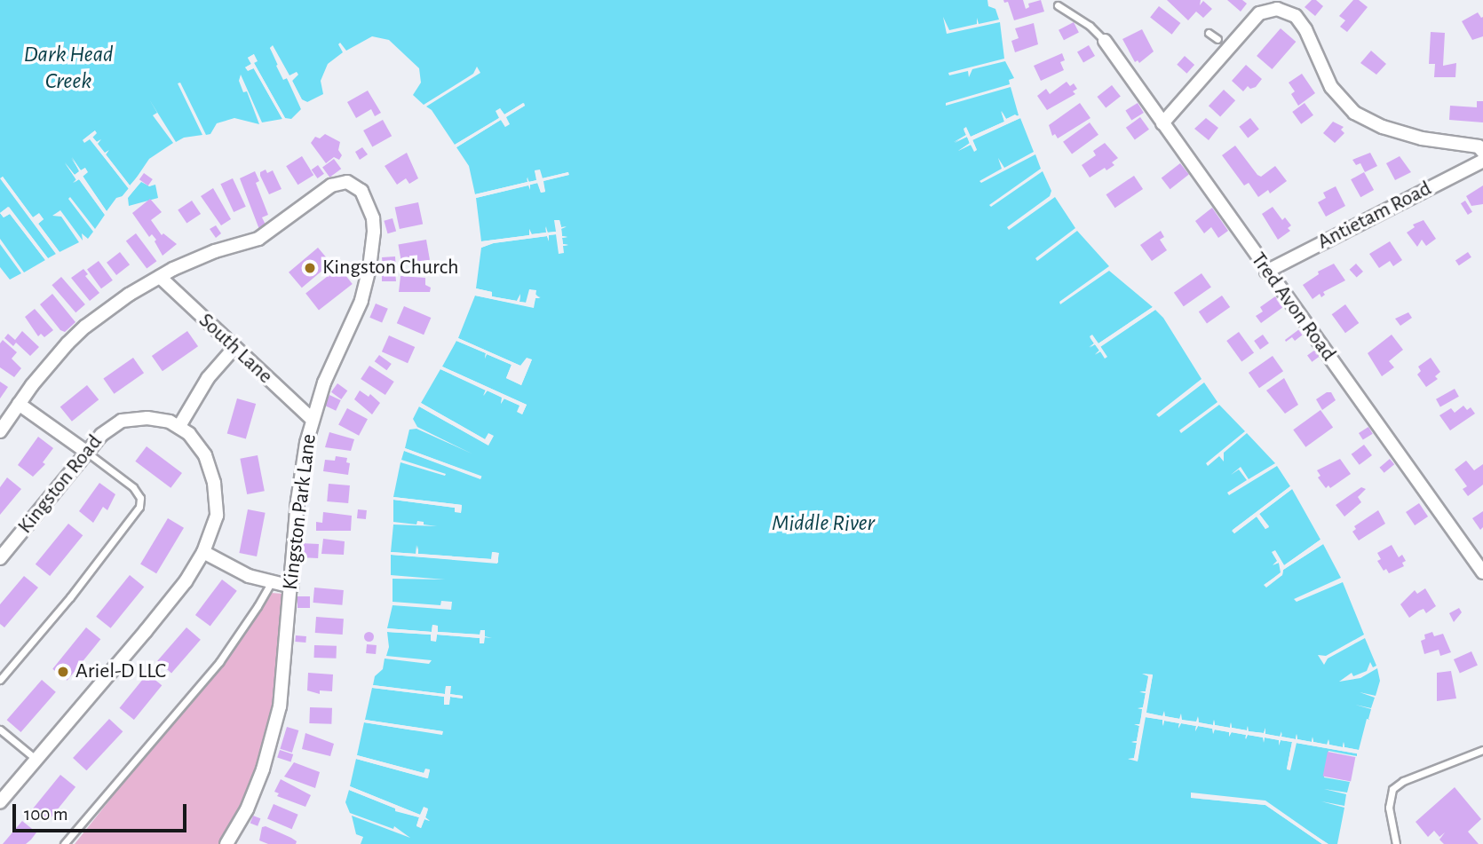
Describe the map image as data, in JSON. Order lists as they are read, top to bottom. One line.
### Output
{"streets":{"street":["Antietam Road","Tred Avon Road","South Lane","Kingston Road","Kingston Park Lane"]},"crossings":[["Antietam Road","Tred Avon Road"],["South Lane","Kingston Park Lane"]],"water":["Dark Head Creek","Middle River"],"places":["Kingston Church","Ariel-D LLC"],"scale_bar":"100 m"}
